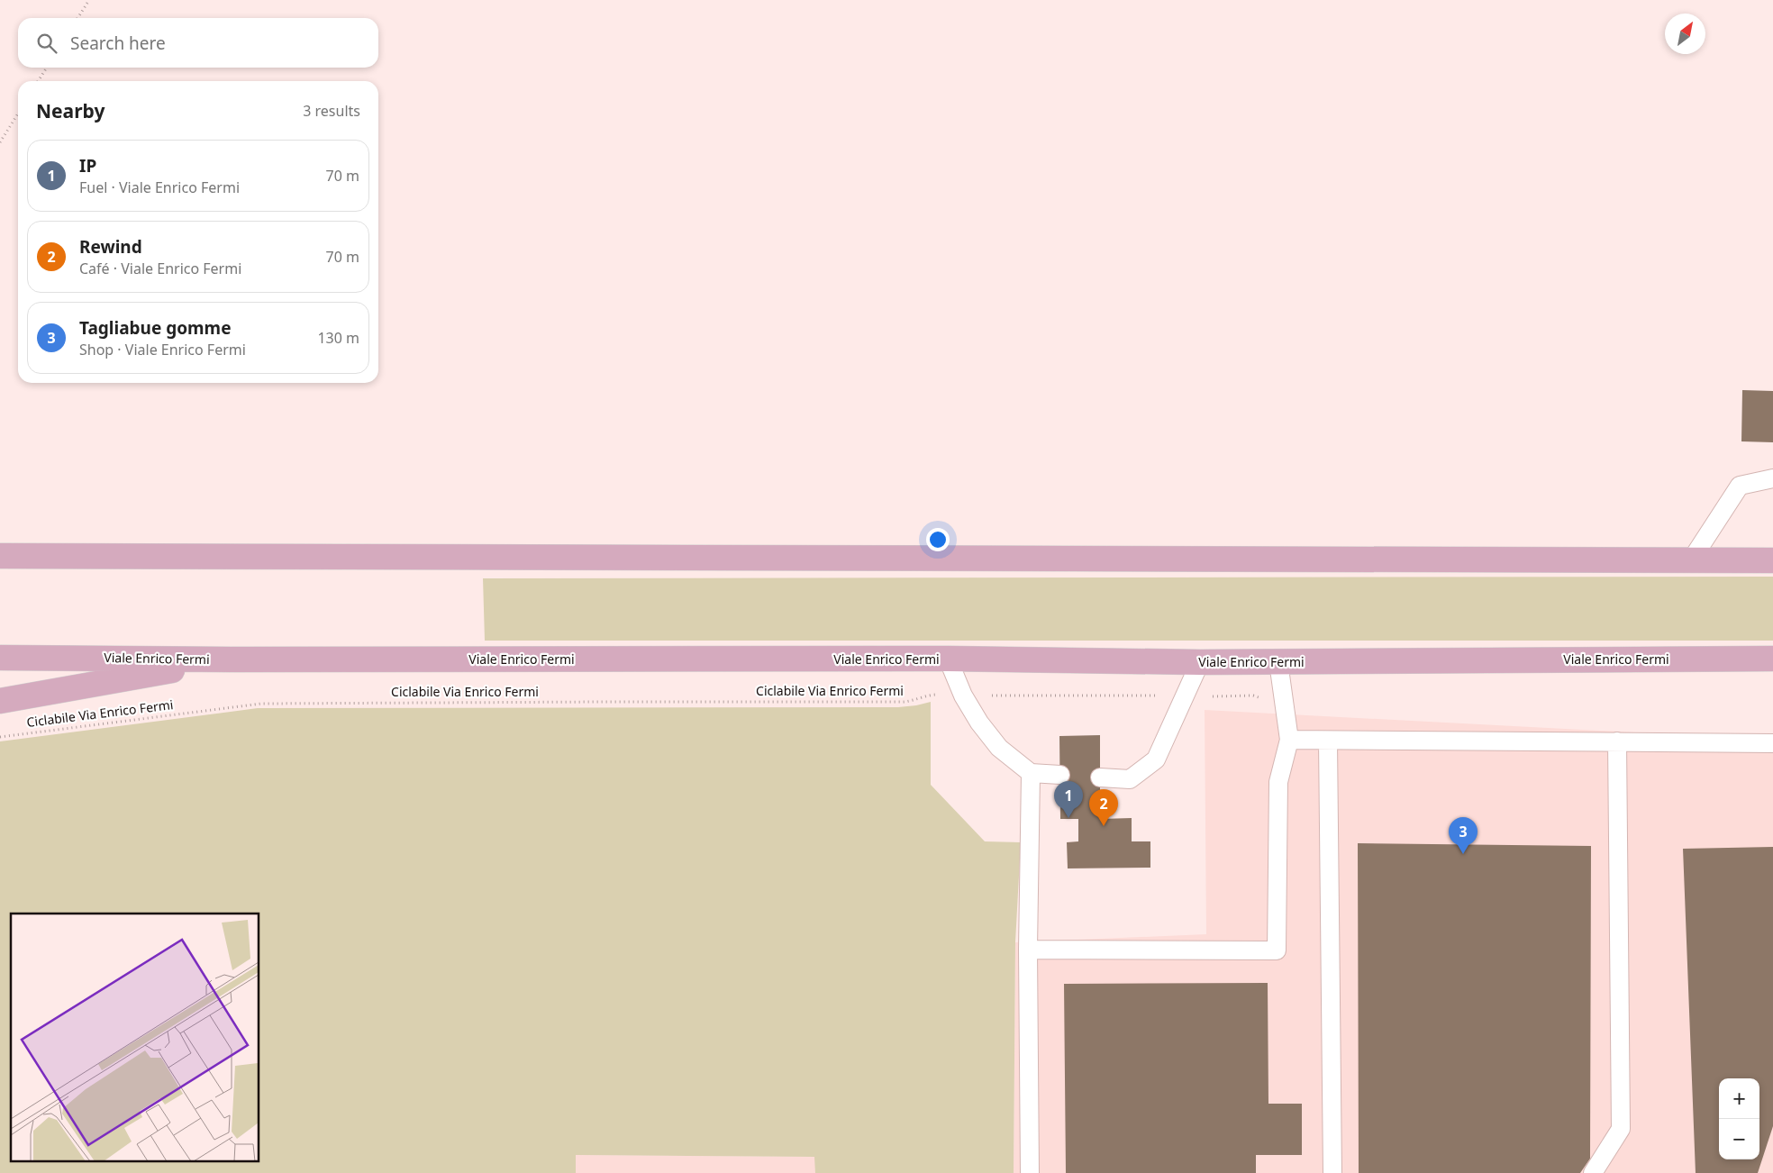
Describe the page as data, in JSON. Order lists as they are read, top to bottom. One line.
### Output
{"streets":{"main road":["Viale Enrico Fermi"],"path":["Ciclabile Via Enrico Fermi"]},"north":"top right","page":{"search":"Search here","heading":["Nearby","3 results"],"list":[{"mark":"1","name":"IP","note":"Fuel · Viale Enrico Fermi","value":"70 m"},{"mark":"2","name":"Rewind","note":"Café · Viale Enrico Fermi","value":"70 m"},{"mark":"3","name":"Tagliabue gomme","note":"Shop · Viale Enrico Fermi","value":"130 m"}],"pins":["1","2","3"],"map_buttons":["+","−"]}}
